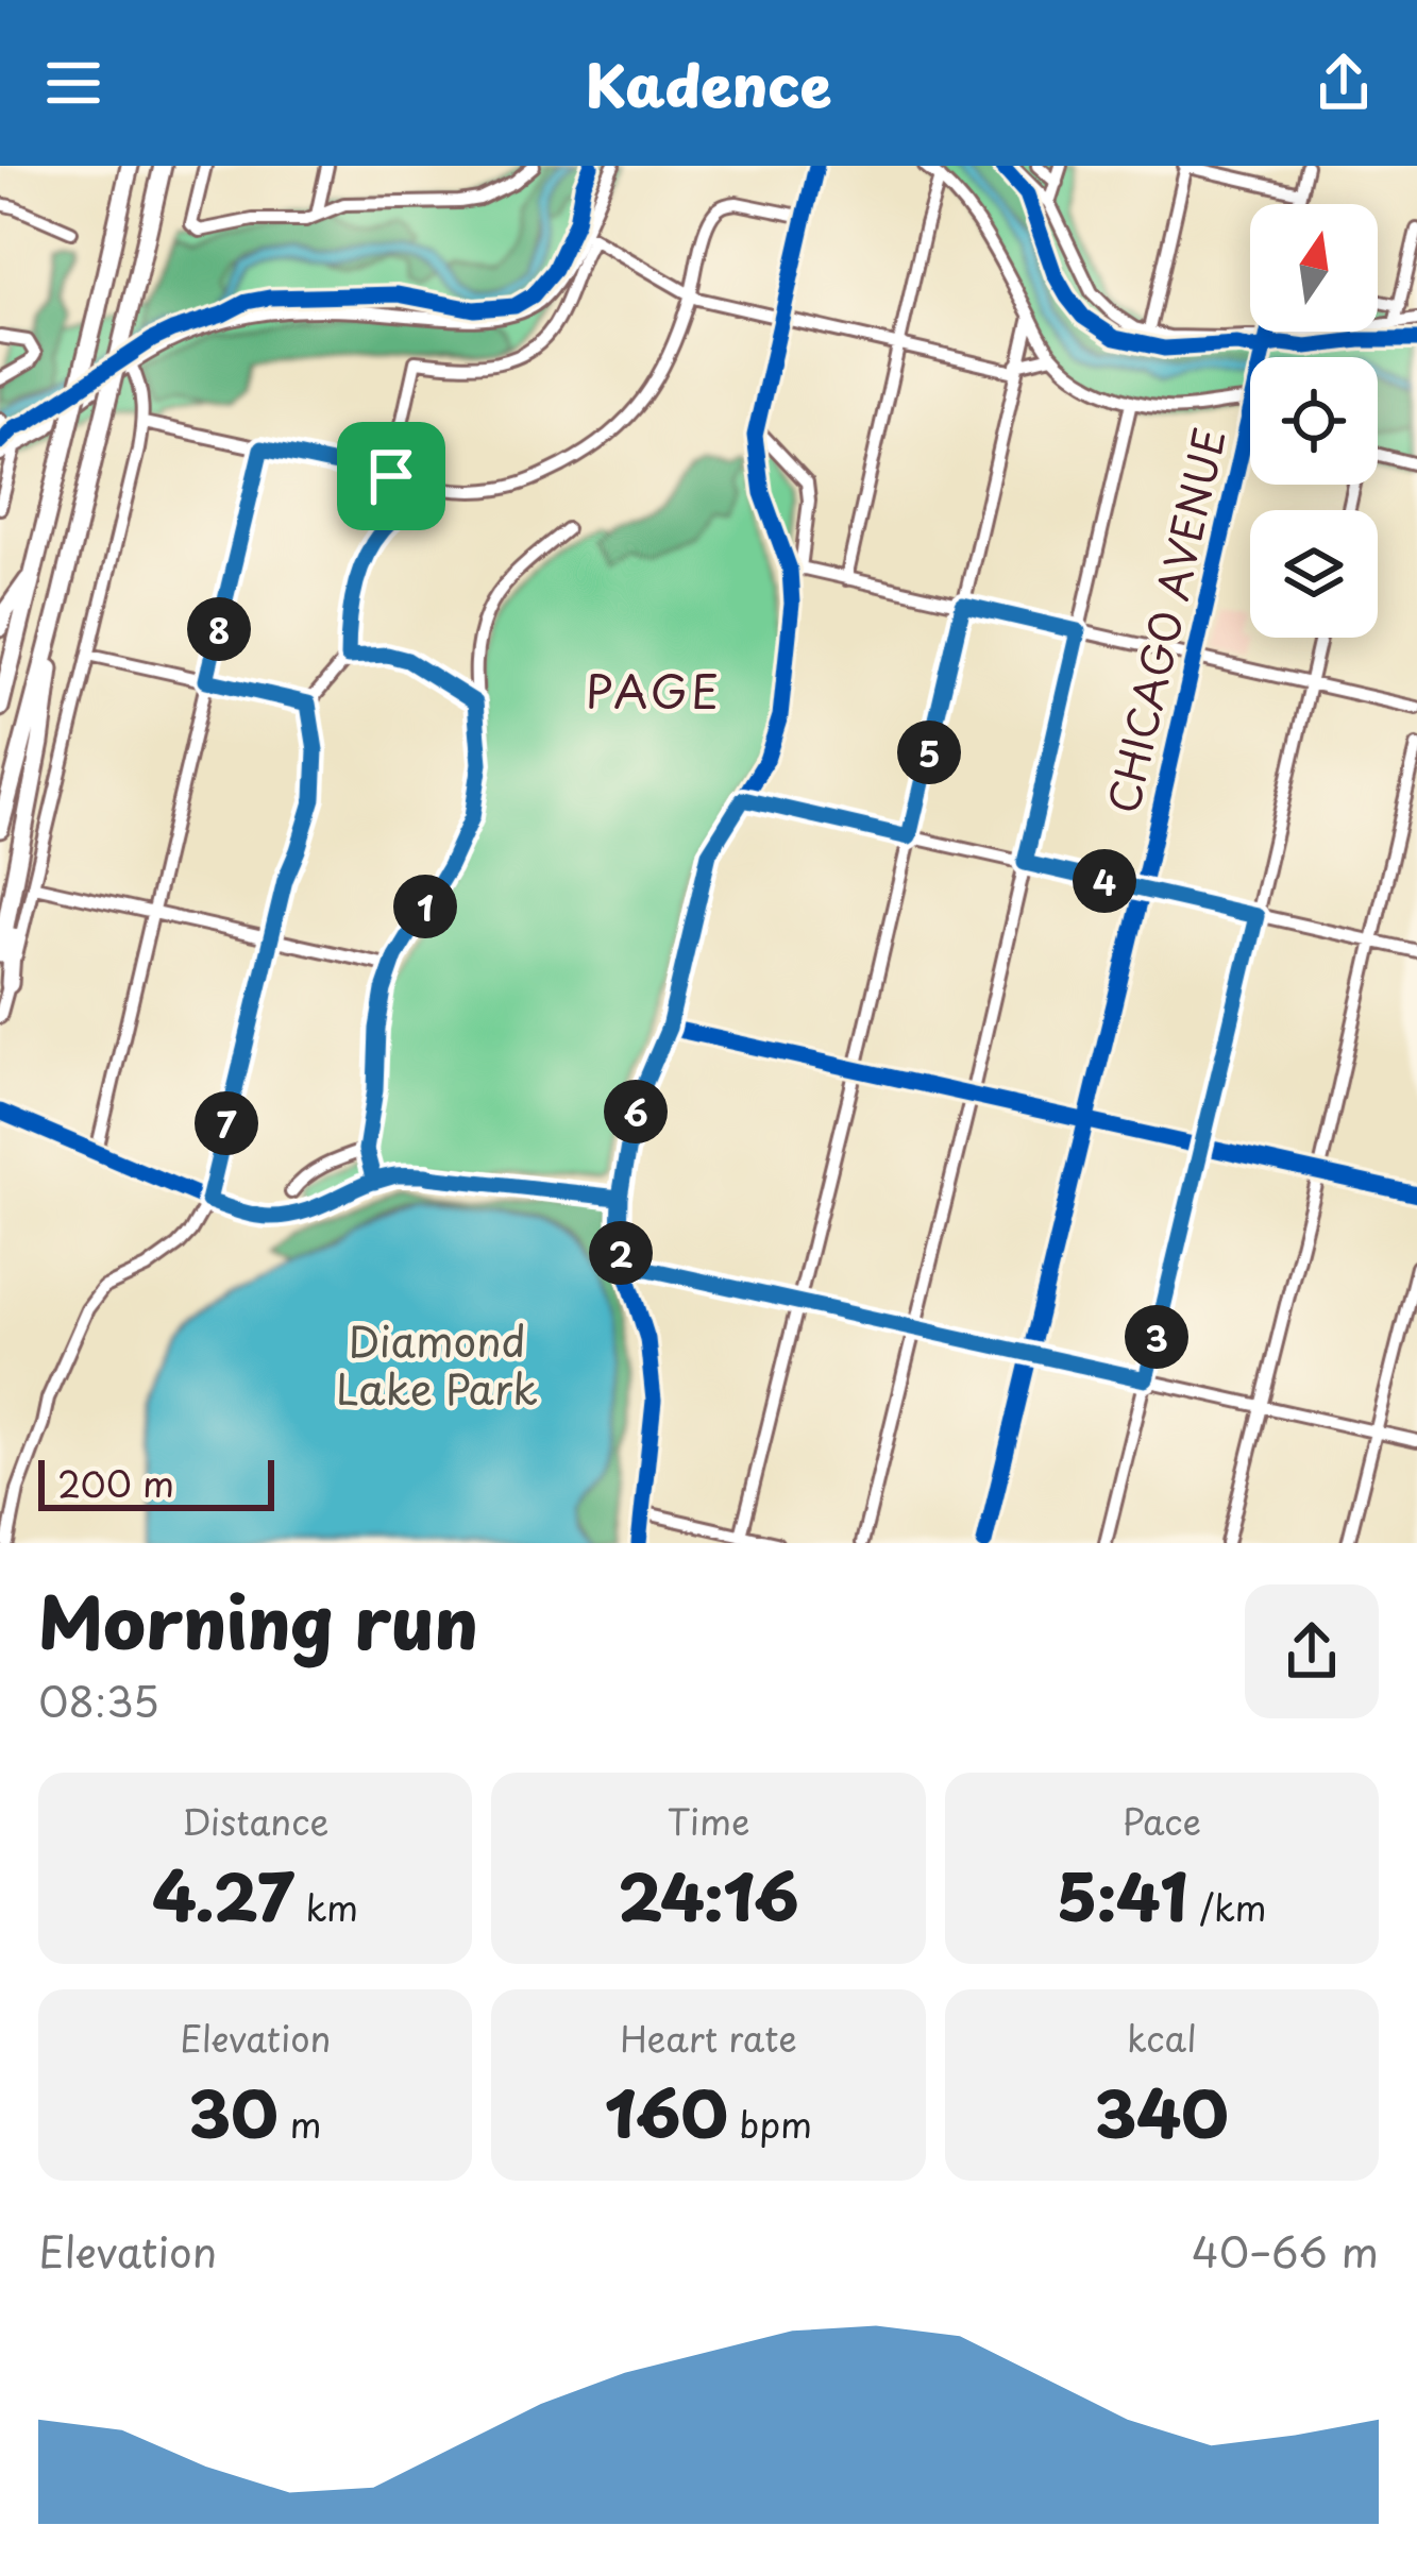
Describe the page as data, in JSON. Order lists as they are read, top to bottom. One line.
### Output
{"streets":{"street":["CHICAGO AVENUE"]},"districts":["PAGE"],"parks":["Diamond Lake Park"],"scale_bar":"200 m","north":"top","page":{"header":"Kadence","pins":["8","5","4","1","6","7","2","3"],"scale":"200 m","heading":["Morning run","08:35"],"stats":[["Distance","4.27 km"],["Time","24:16"],["Pace","5:41 /km"],["Elevation","30 m"],["Heart rate","160 bpm"],["kcal","340"]],"chart":["Elevation","40–66 m"]}}
